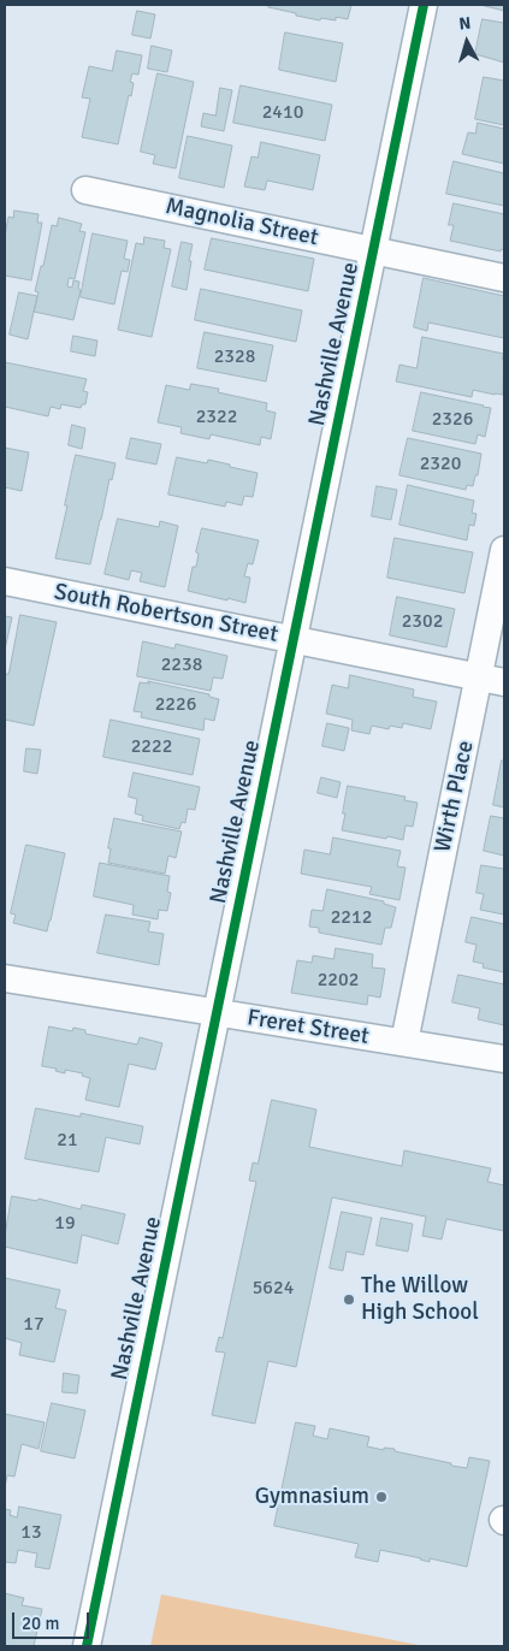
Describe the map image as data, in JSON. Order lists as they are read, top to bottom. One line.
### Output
{"streets":{"street":["Magnolia Street","Nashville Avenue","South Robertson Street","Wirth Place","Freret Street"]},"crossings":[["Magnolia Street","Nashville Avenue"],["Nashville Avenue","South Robertson Street"],["Nashville Avenue","Freret Street"],["South Robertson Street","Wirth Place"],["Wirth Place","Freret Street"]],"places":["The Willow High School","Gymnasium"],"house_numbers":["2410","2328","2322","2326","2320","2302","2238","2226","2222","2212","2202","21","19","5624","17","13"],"scale_bar":"20 m","north":"top"}
